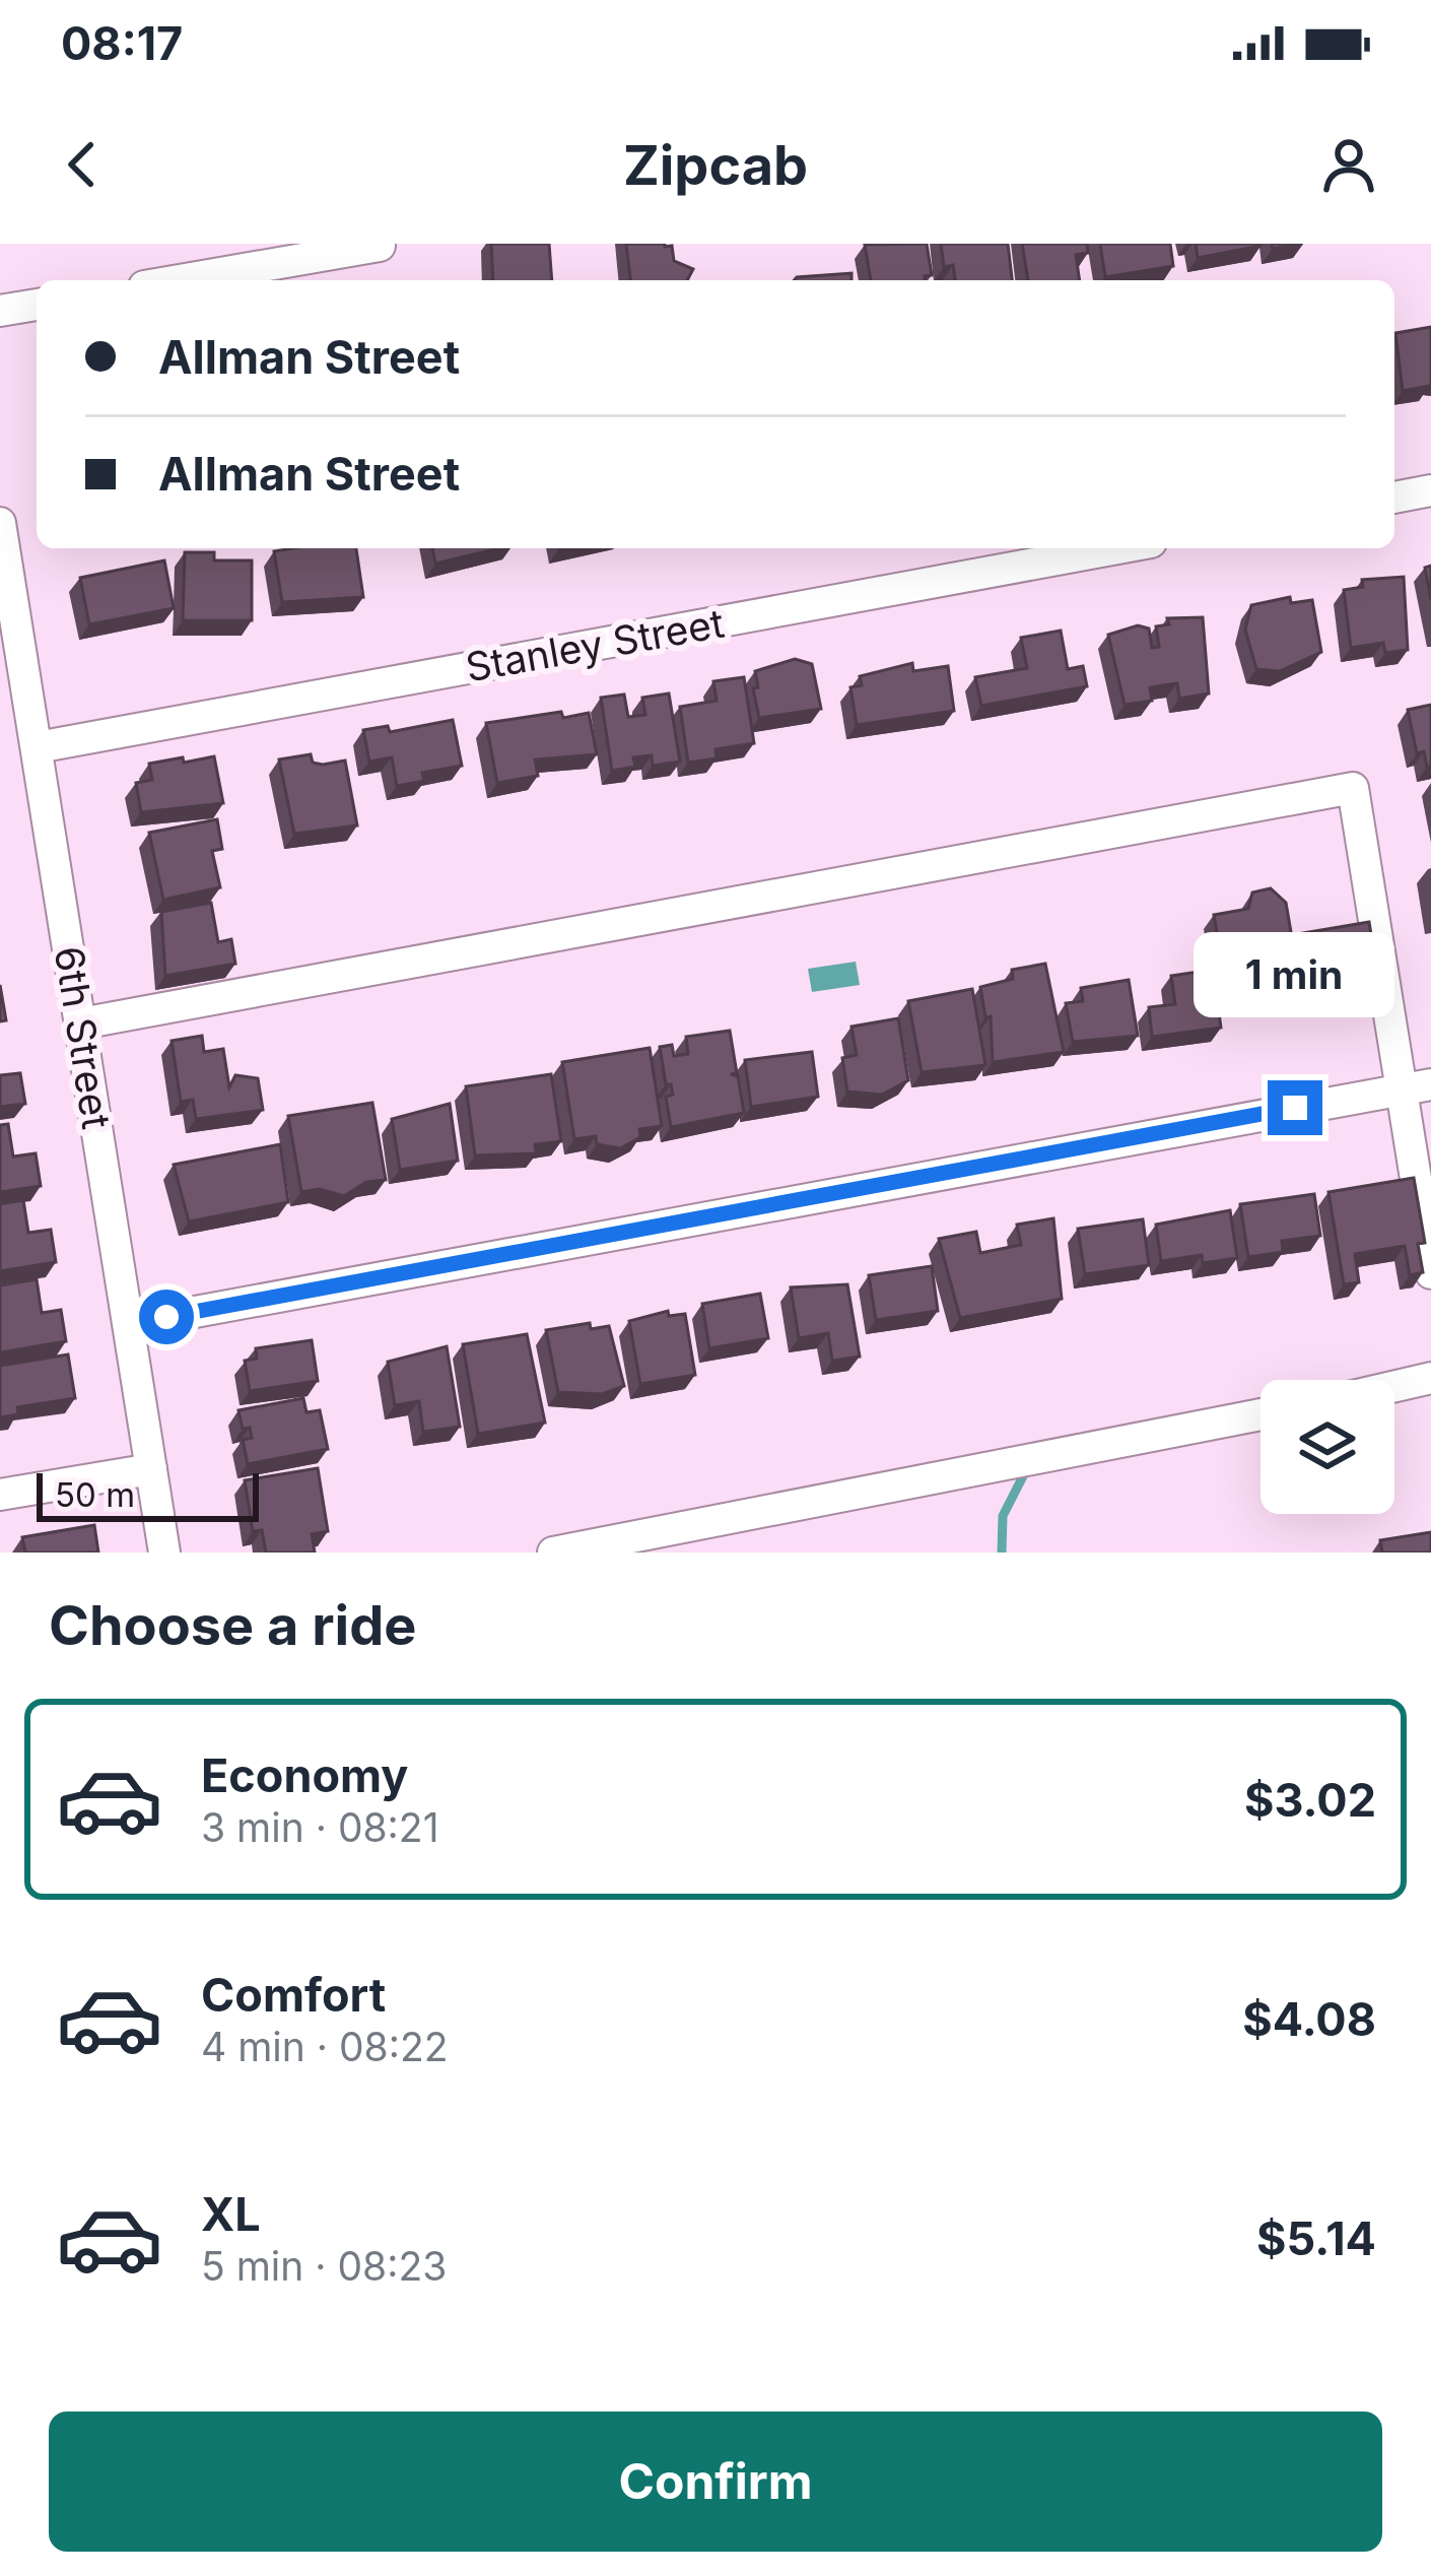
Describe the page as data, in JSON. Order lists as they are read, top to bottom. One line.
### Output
{"streets":{"street":["Stanley Street","6th Street"]},"crossings":[["Stanley Street","6th Street"]],"scale_bar":"50 m","page":{"status":"08:17","header":"Zipcab","banner":["Allman Street","Allman Street"],"bubble":"1 min","scale":"50 m","heading":"Choose a ride","list":[{"name":"Economy","note":"3 min · 08:21","value":"$3.02"},{"name":"Comfort","note":"4 min · 08:22","value":"$4.08"},{"name":"XL","note":"5 min · 08:23","value":"$5.14"}],"buttons":"Confirm"}}
